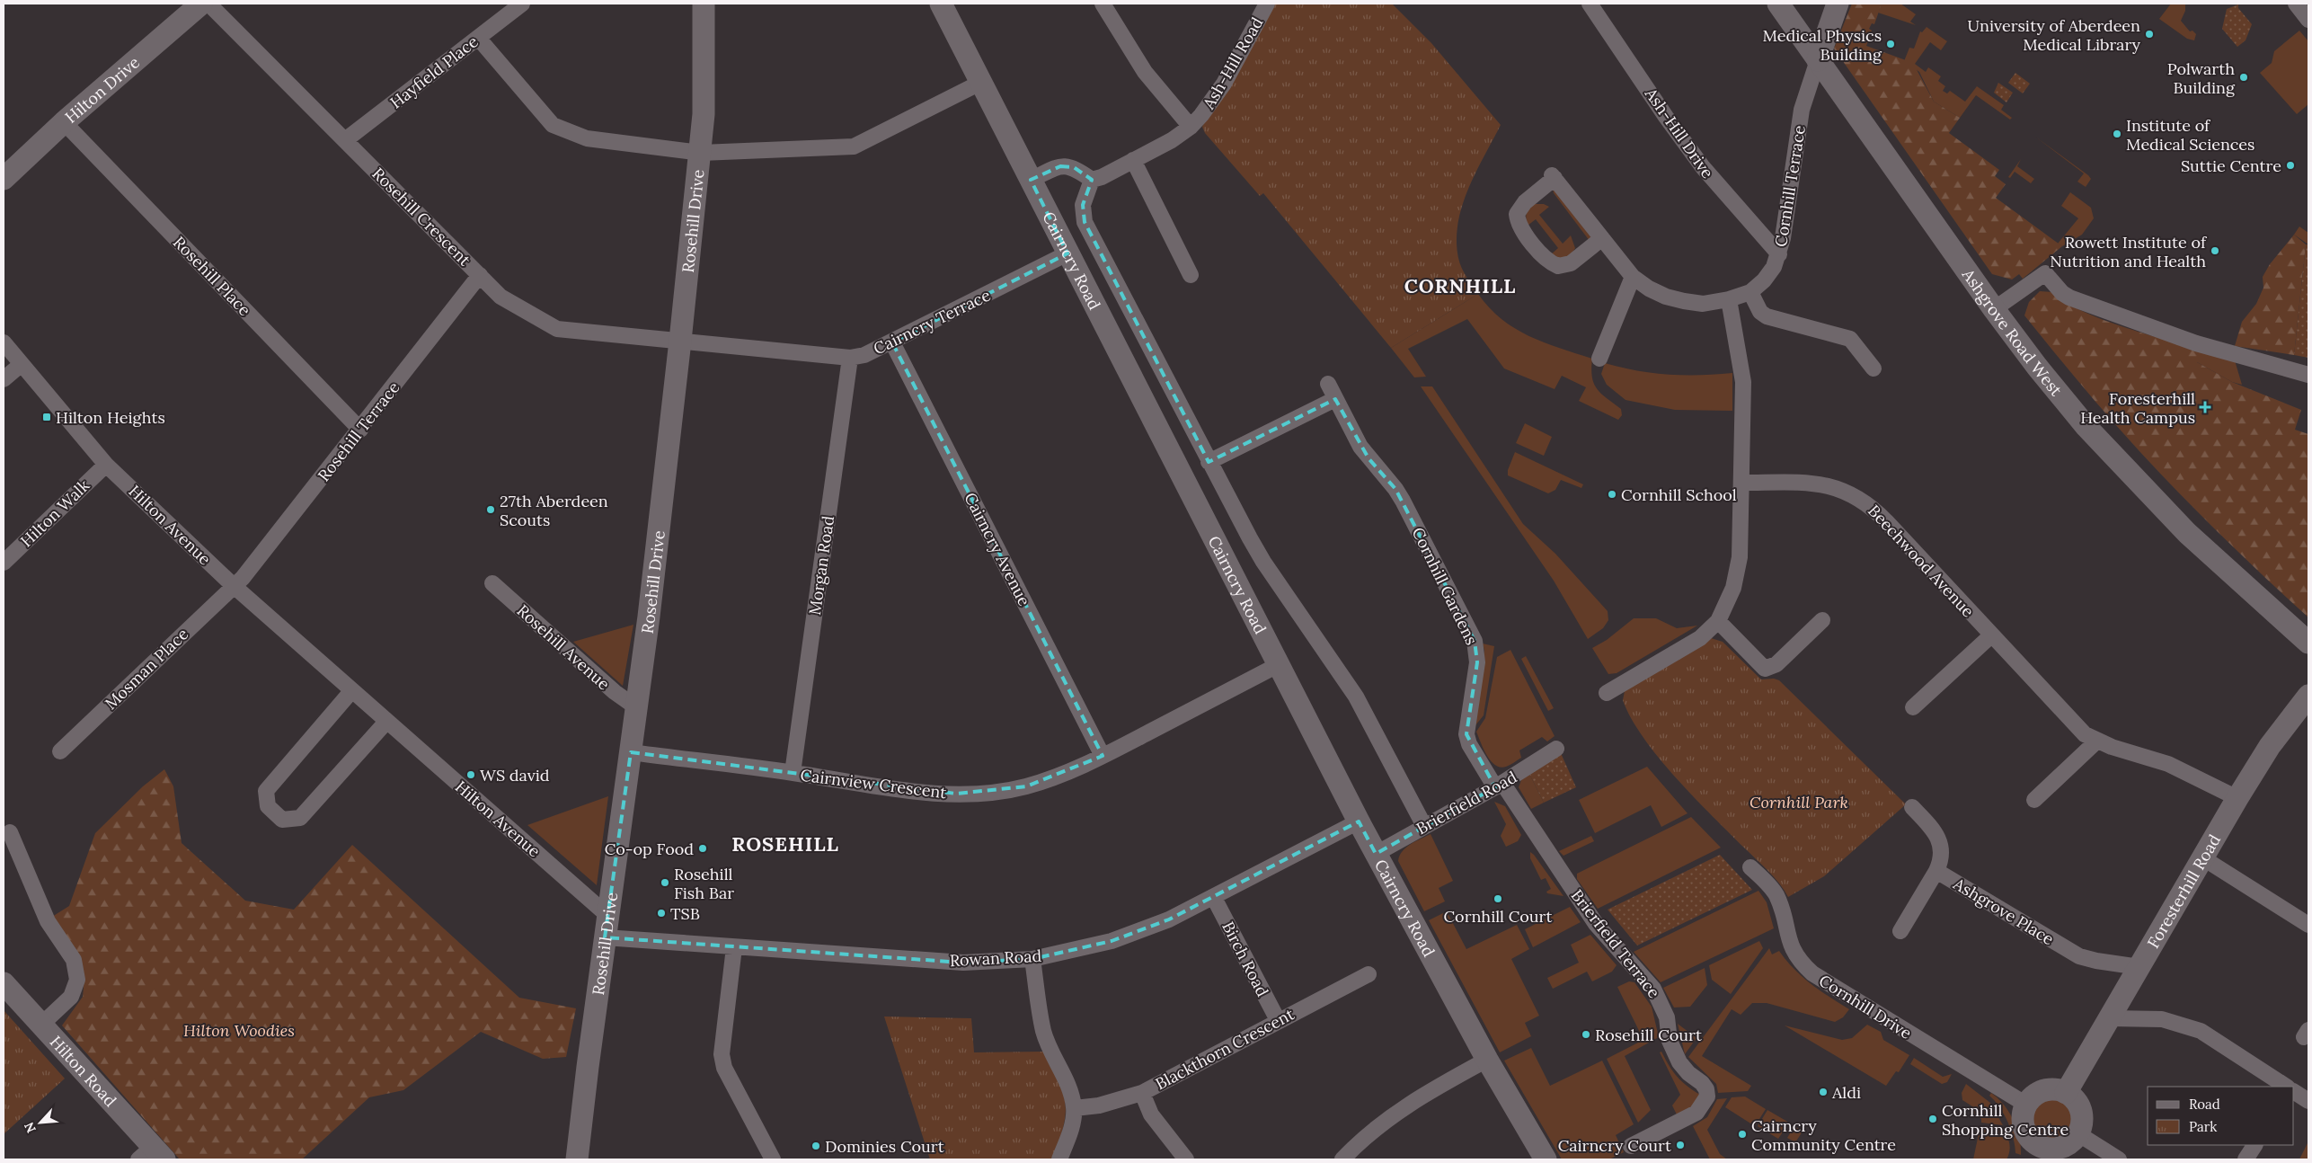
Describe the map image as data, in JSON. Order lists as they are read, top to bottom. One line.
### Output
{"streets":{"street":["Ash-Hill Road","Hayfield Place","Hilton Drive","Ash-Hill Drive","Cornhill Terrace","Rosehill Crescent","Rosehill Drive","Cairncry Road","Rosehill Place","Cairncry Terrace","Ashgrove Road West","Rosehill Terrace","Hilton Walk","Hilton Avenue","Cairncry Avenue","Beechwood Avenue","Morgan Road","Cornhill Gardens","Rosehill Avenue","Mosman Place","Cairnview Crescent","Brierfield Road","Foresterhill Road","Ashgrove Place","Brierfield Terrace","Rowan Road","Birch Road","Cornhill Drive","Blackthorn Crescent","Hilton Road"]},"crossings":[["Ash-Hill Road","Cairncry Road"],["Hayfield Place","Rosehill Crescent"],["Hilton Drive","Rosehill Place"],["Ash-Hill Drive","Cornhill Terrace"],["Cornhill Terrace","Ashgrove Road West"],["Rosehill Crescent","Rosehill Drive"],["Rosehill Crescent","Cairncry Terrace"],["Rosehill Crescent","Rosehill Terrace"],["Rosehill Drive","Cairncry Terrace"],["Rosehill Drive","Hilton Avenue"],["Rosehill Drive","Rosehill Avenue"],["Rosehill Drive","Cairnview Crescent"],["Rosehill Drive","Rowan Road"],["Cairncry Road","Cairncry Terrace"],["Cairncry Road","Cairnview Crescent"],["Cairncry Road","Brierfield Road"],["Cairncry Road","Rowan Road"],["Rosehill Place","Rosehill Terrace"],["Cairncry Terrace","Cairncry Avenue"],["Cairncry Terrace","Morgan Road"],["Rosehill Terrace","Hilton Avenue"],["Rosehill Terrace","Mosman Place"],["Hilton Walk","Hilton Avenue"],["Hilton Avenue","Mosman Place"],["Cairncry Avenue","Cairnview Crescent"],["Beechwood Avenue","Foresterhill Road"],["Morgan Road","Cairnview Crescent"],["Cornhill Gardens","Brierfield Road"],["Cornhill Gardens","Brierfield Terrace"],["Brierfield Road","Brierfield Terrace"],["Foresterhill Road","Ashgrove Place"],["Foresterhill Road","Cornhill Drive"],["Rowan Road","Birch Road"],["Birch Road","Blackthorn Crescent"]],"districts":["CORNHILL","ROSEHILL"],"parks":["Cornhill Park","Hilton Woodies"],"places":{"other":["University of Aberdeen Medical Library","Medical Physics Building","Polwarth Building","Institute of Medical Sciences","Suttie Centre","Rowett Institute of Nutrition and Health","Cornhill School","27th Aberdeen Scouts","WS david","Co-op Food","Rosehill Fish Bar","Cornhill Court","TSB","Rosehill Court","Aldi","Cornhill Shopping Centre","Cairncry Community Centre","Cairncry Court","Dominies Court"],"health":["Foresterhill Health Campus"],"transit":["Hilton Heights"]},"legend":["Road","Park"],"north":"bottom left"}
